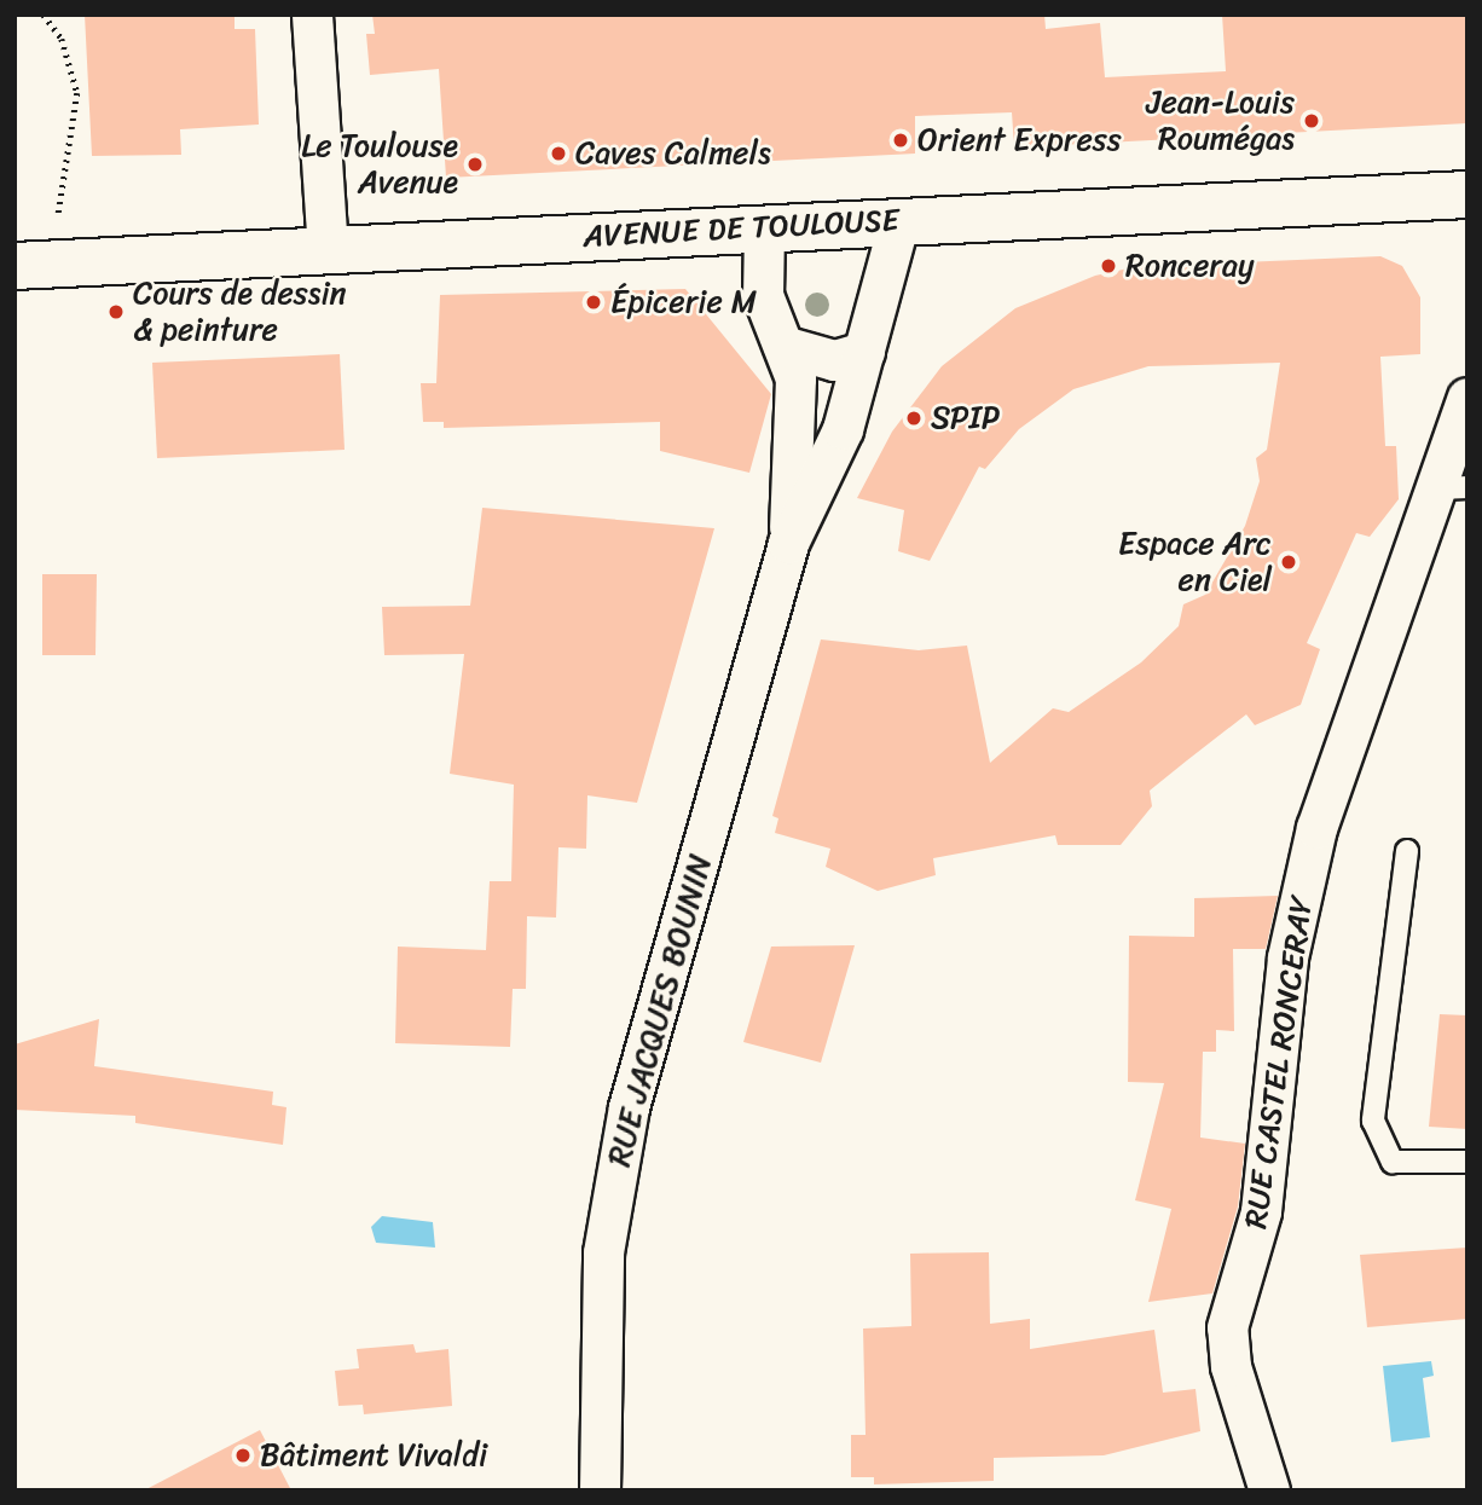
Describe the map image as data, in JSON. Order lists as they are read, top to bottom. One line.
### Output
{"streets":{"main road":["AVENUE DE TOULOUSE"],"street":["RUE JACQUES BOUNIN","RUE CASTEL RONCERAY"]},"crossings":[["AVENUE DE TOULOUSE","RUE JACQUES BOUNIN"]],"places":["Jean-Louis Roumégas","Orient Express","Caves Calmels","Le Toulouse Avenue","Ronceray","Épicerie M","Cours de dessin & peinture","SPIP","Espace Arc en Ciel","Bâtiment Vivaldi"]}
